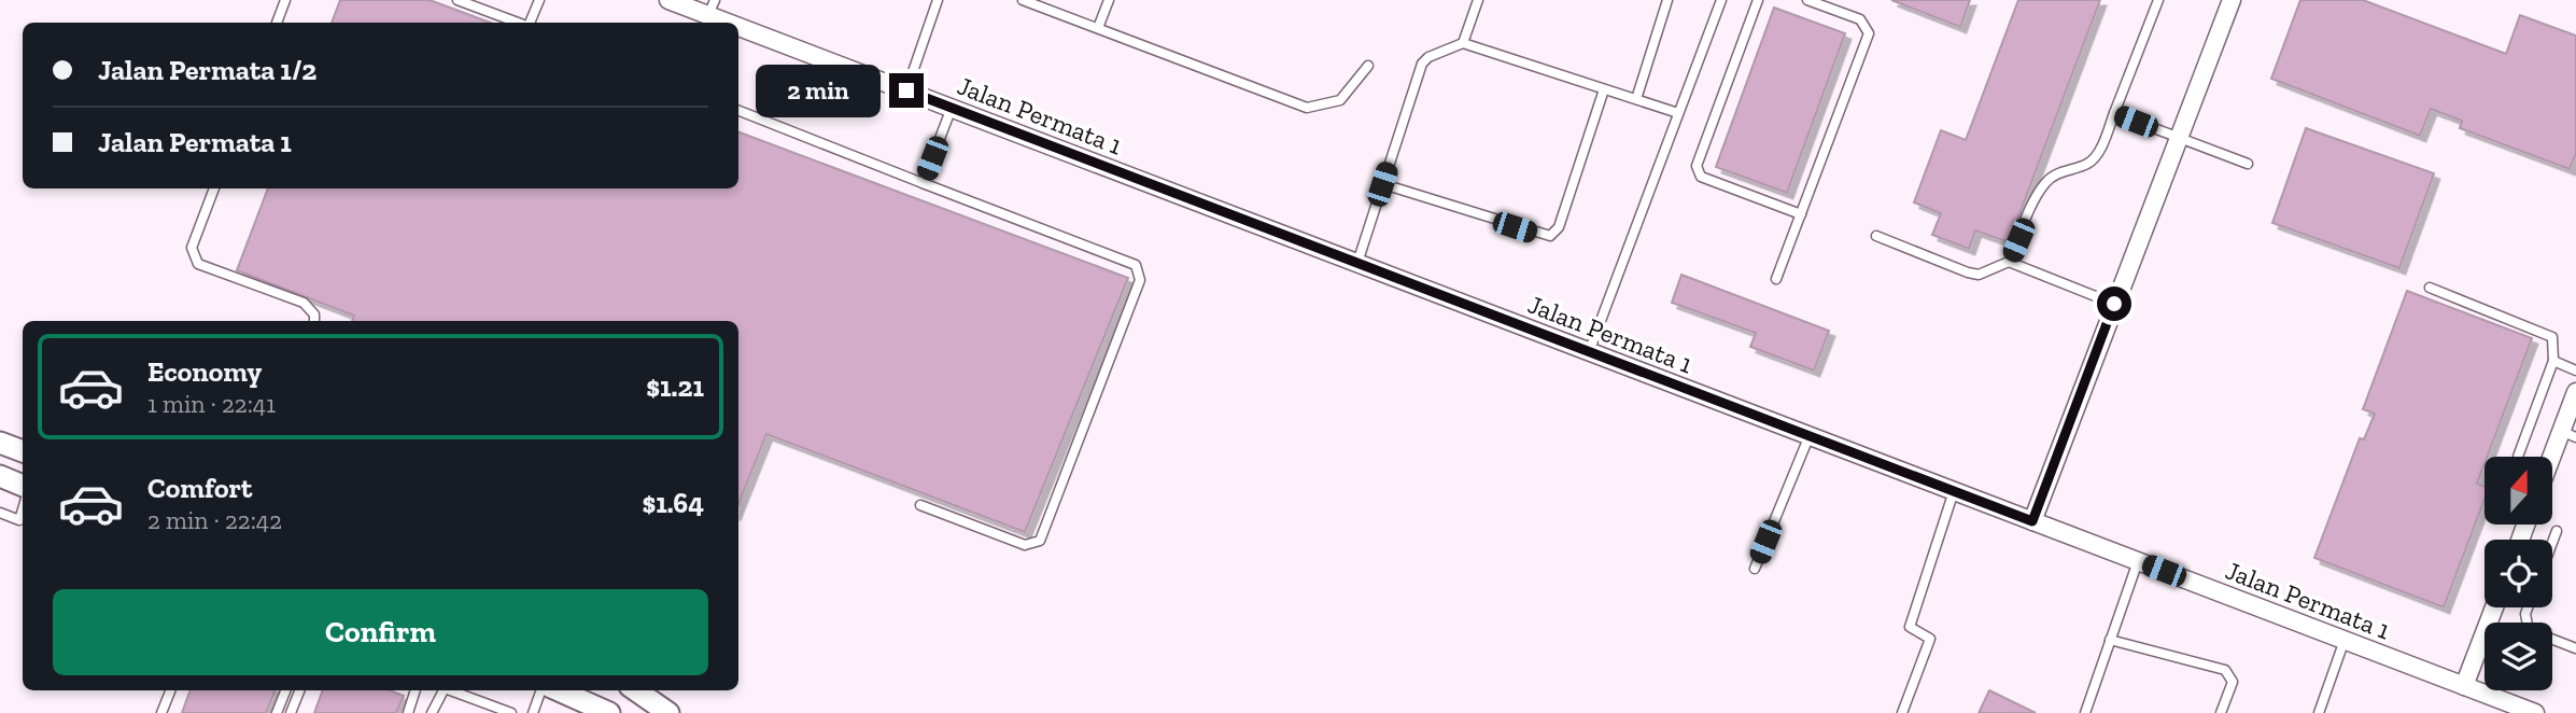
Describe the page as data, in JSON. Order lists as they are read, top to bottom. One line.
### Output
{"streets":{"street":["Jalan Permata 1"]},"north":"top","page":{"banner":["Jalan Permata 1/2","Jalan Permata 1"],"bubble":"2 min","list":[{"name":"Economy","note":"1 min · 22:41","value":"$1.21"},{"name":"Comfort","note":"2 min · 22:42","value":"$1.64"}],"buttons":"Confirm"}}
